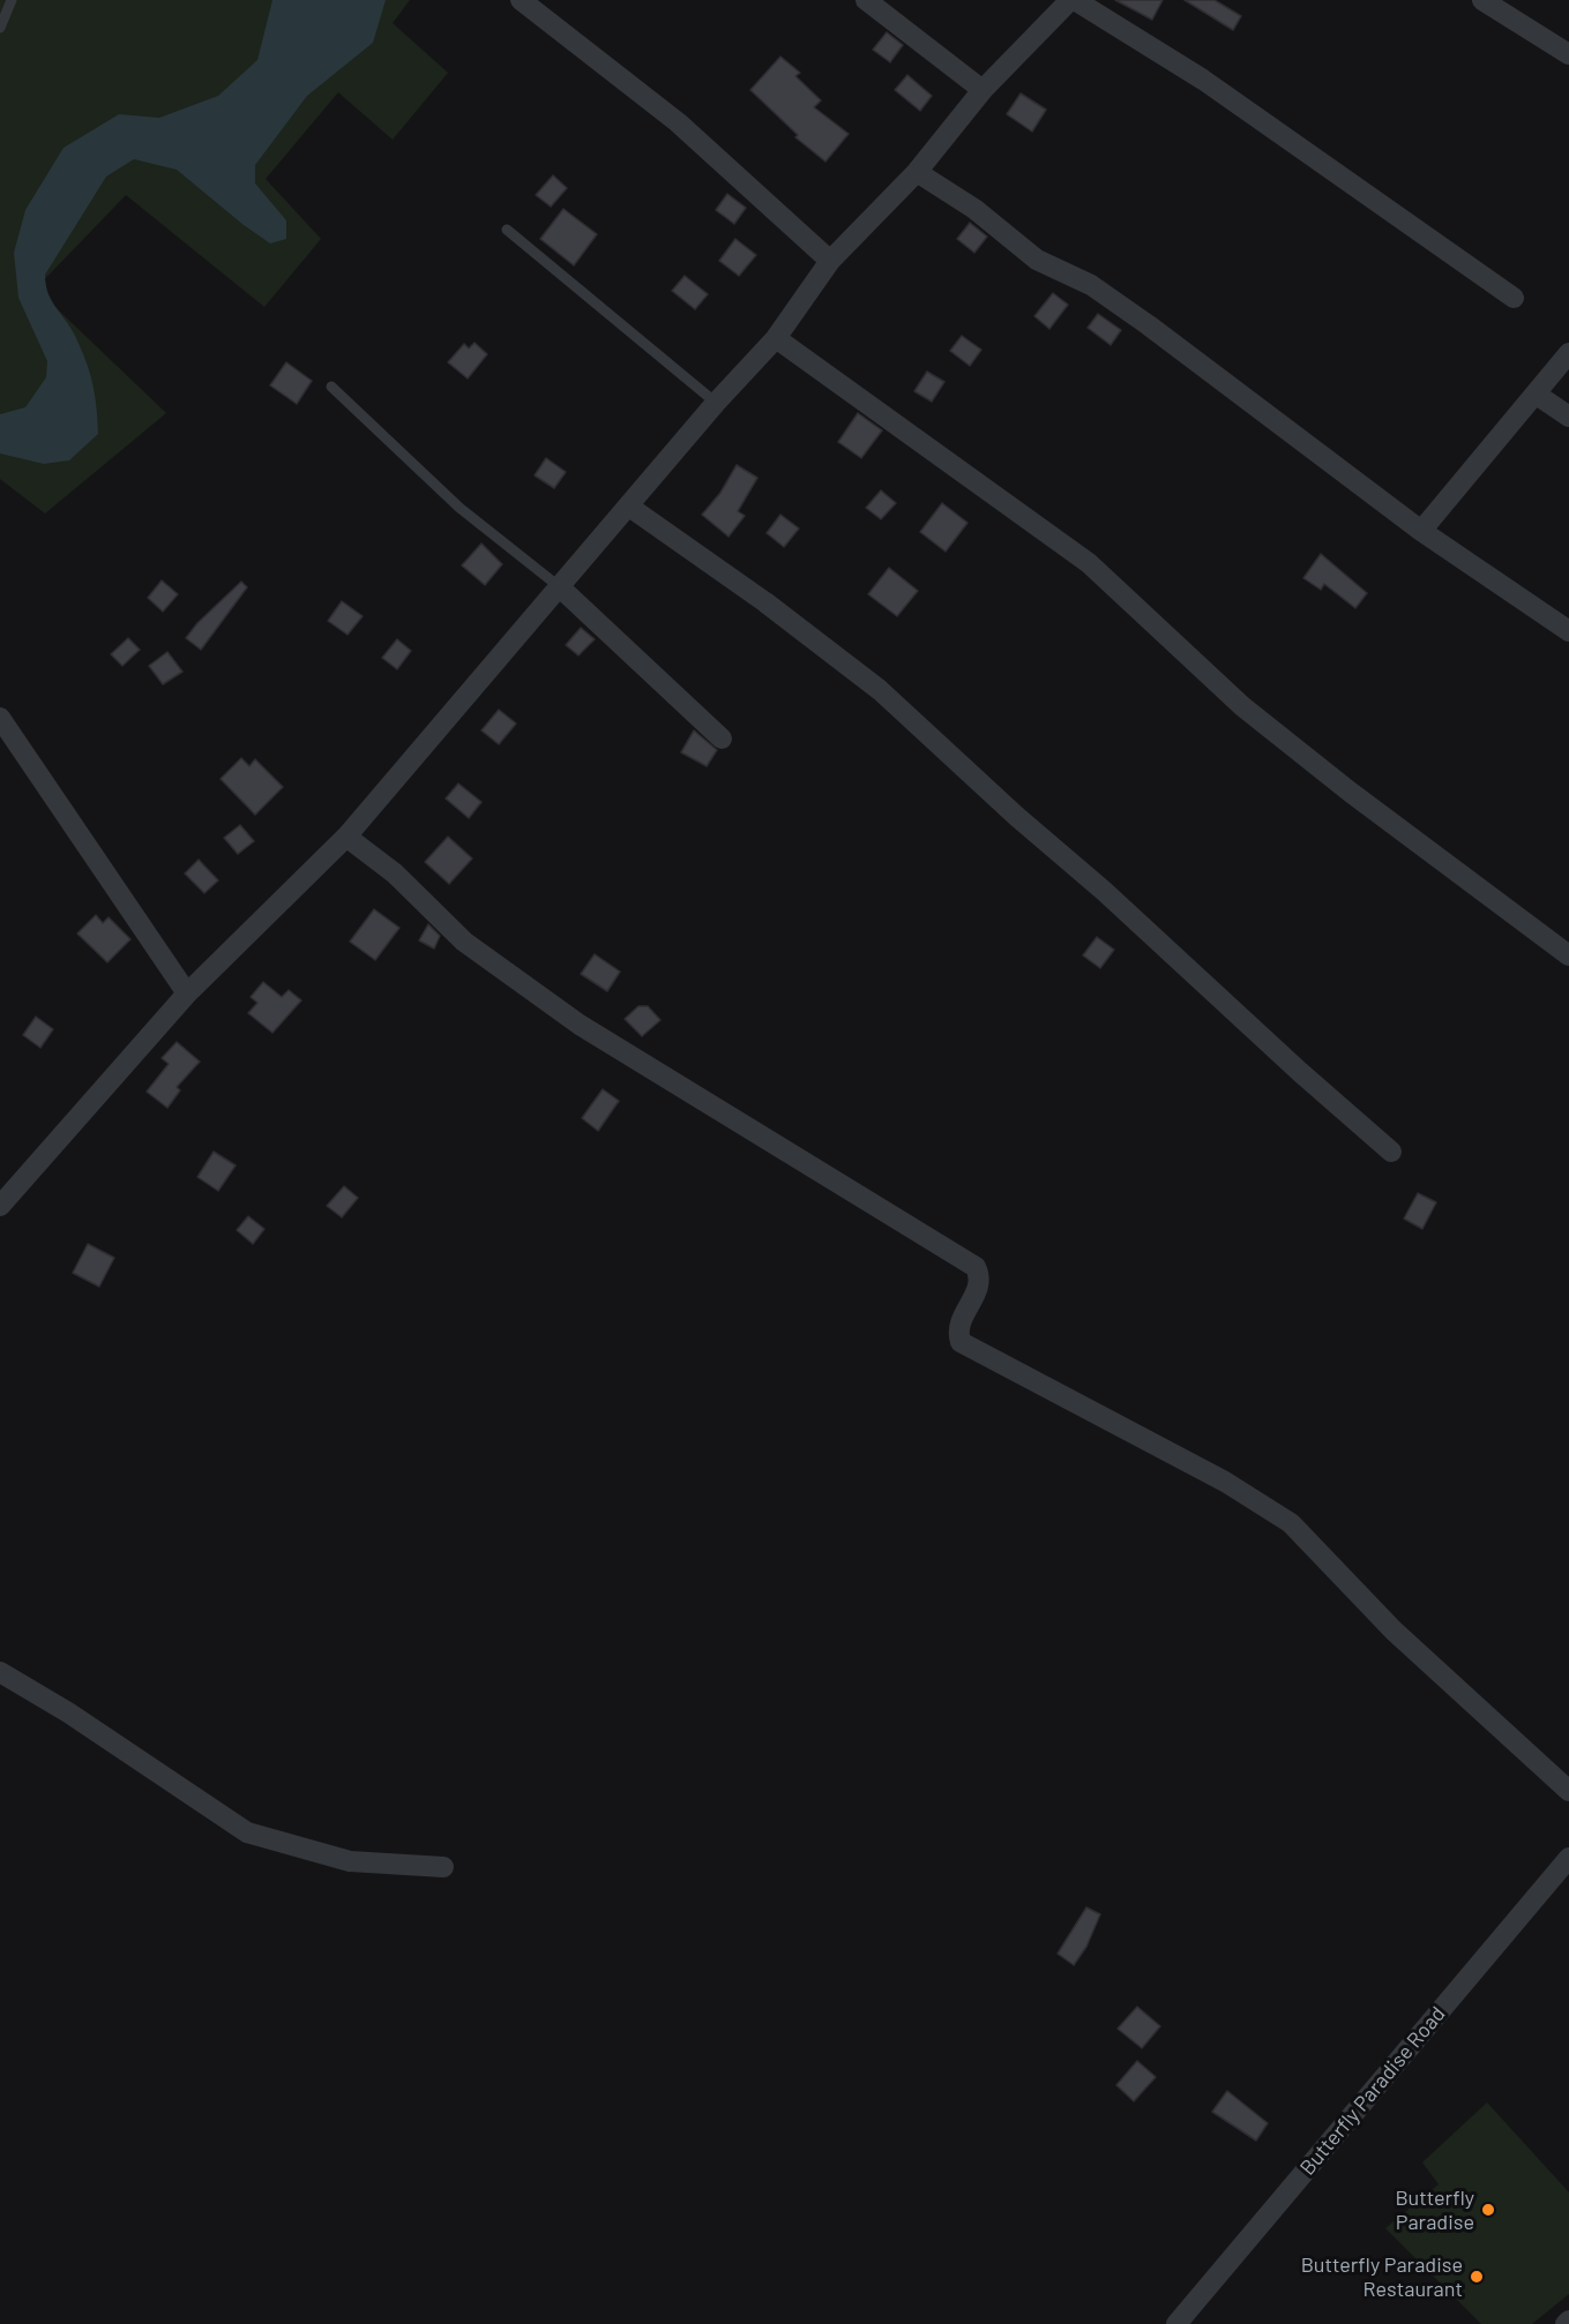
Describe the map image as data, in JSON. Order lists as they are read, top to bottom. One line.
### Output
{"streets":{"street":["Butterfly Paradise Road"]},"places":["Butterfly Paradise","Butterfly Paradise Restaurant"]}
